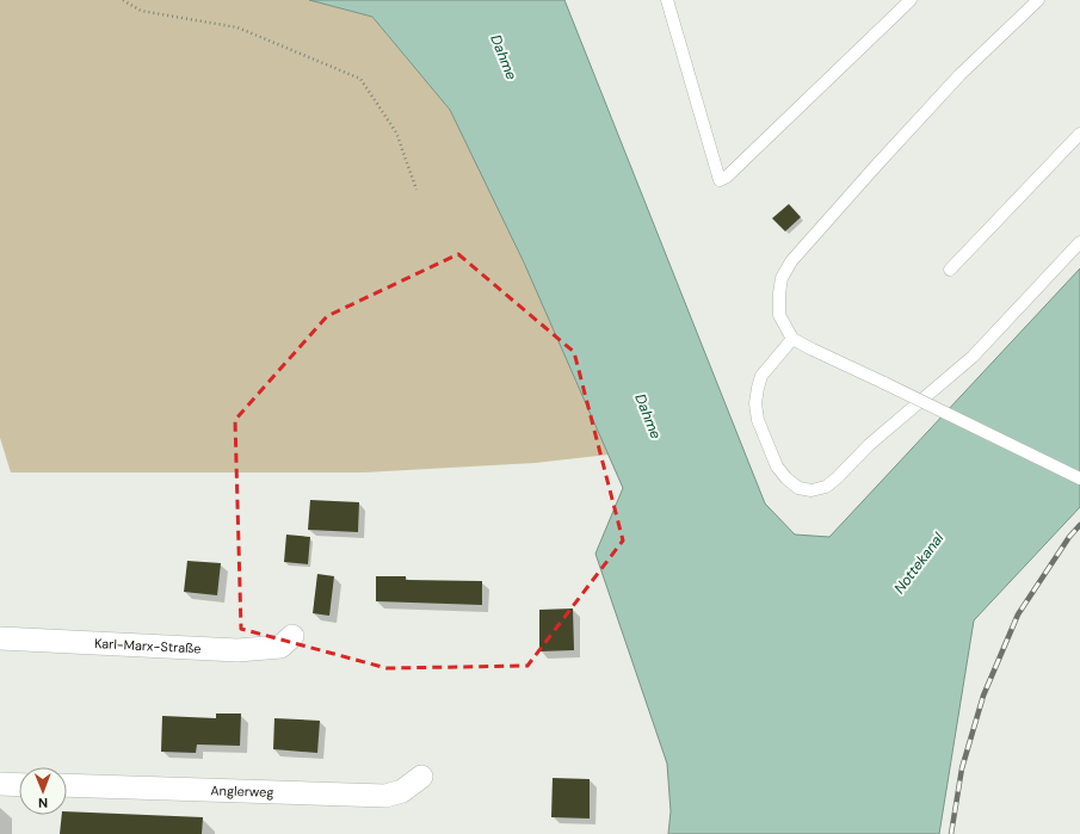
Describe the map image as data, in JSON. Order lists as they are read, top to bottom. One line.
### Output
{"streets":{"street":["Karl-Marx-Straße","Anglerweg"]},"water":["Dahme","Nottekanal"],"north":"bottom"}
